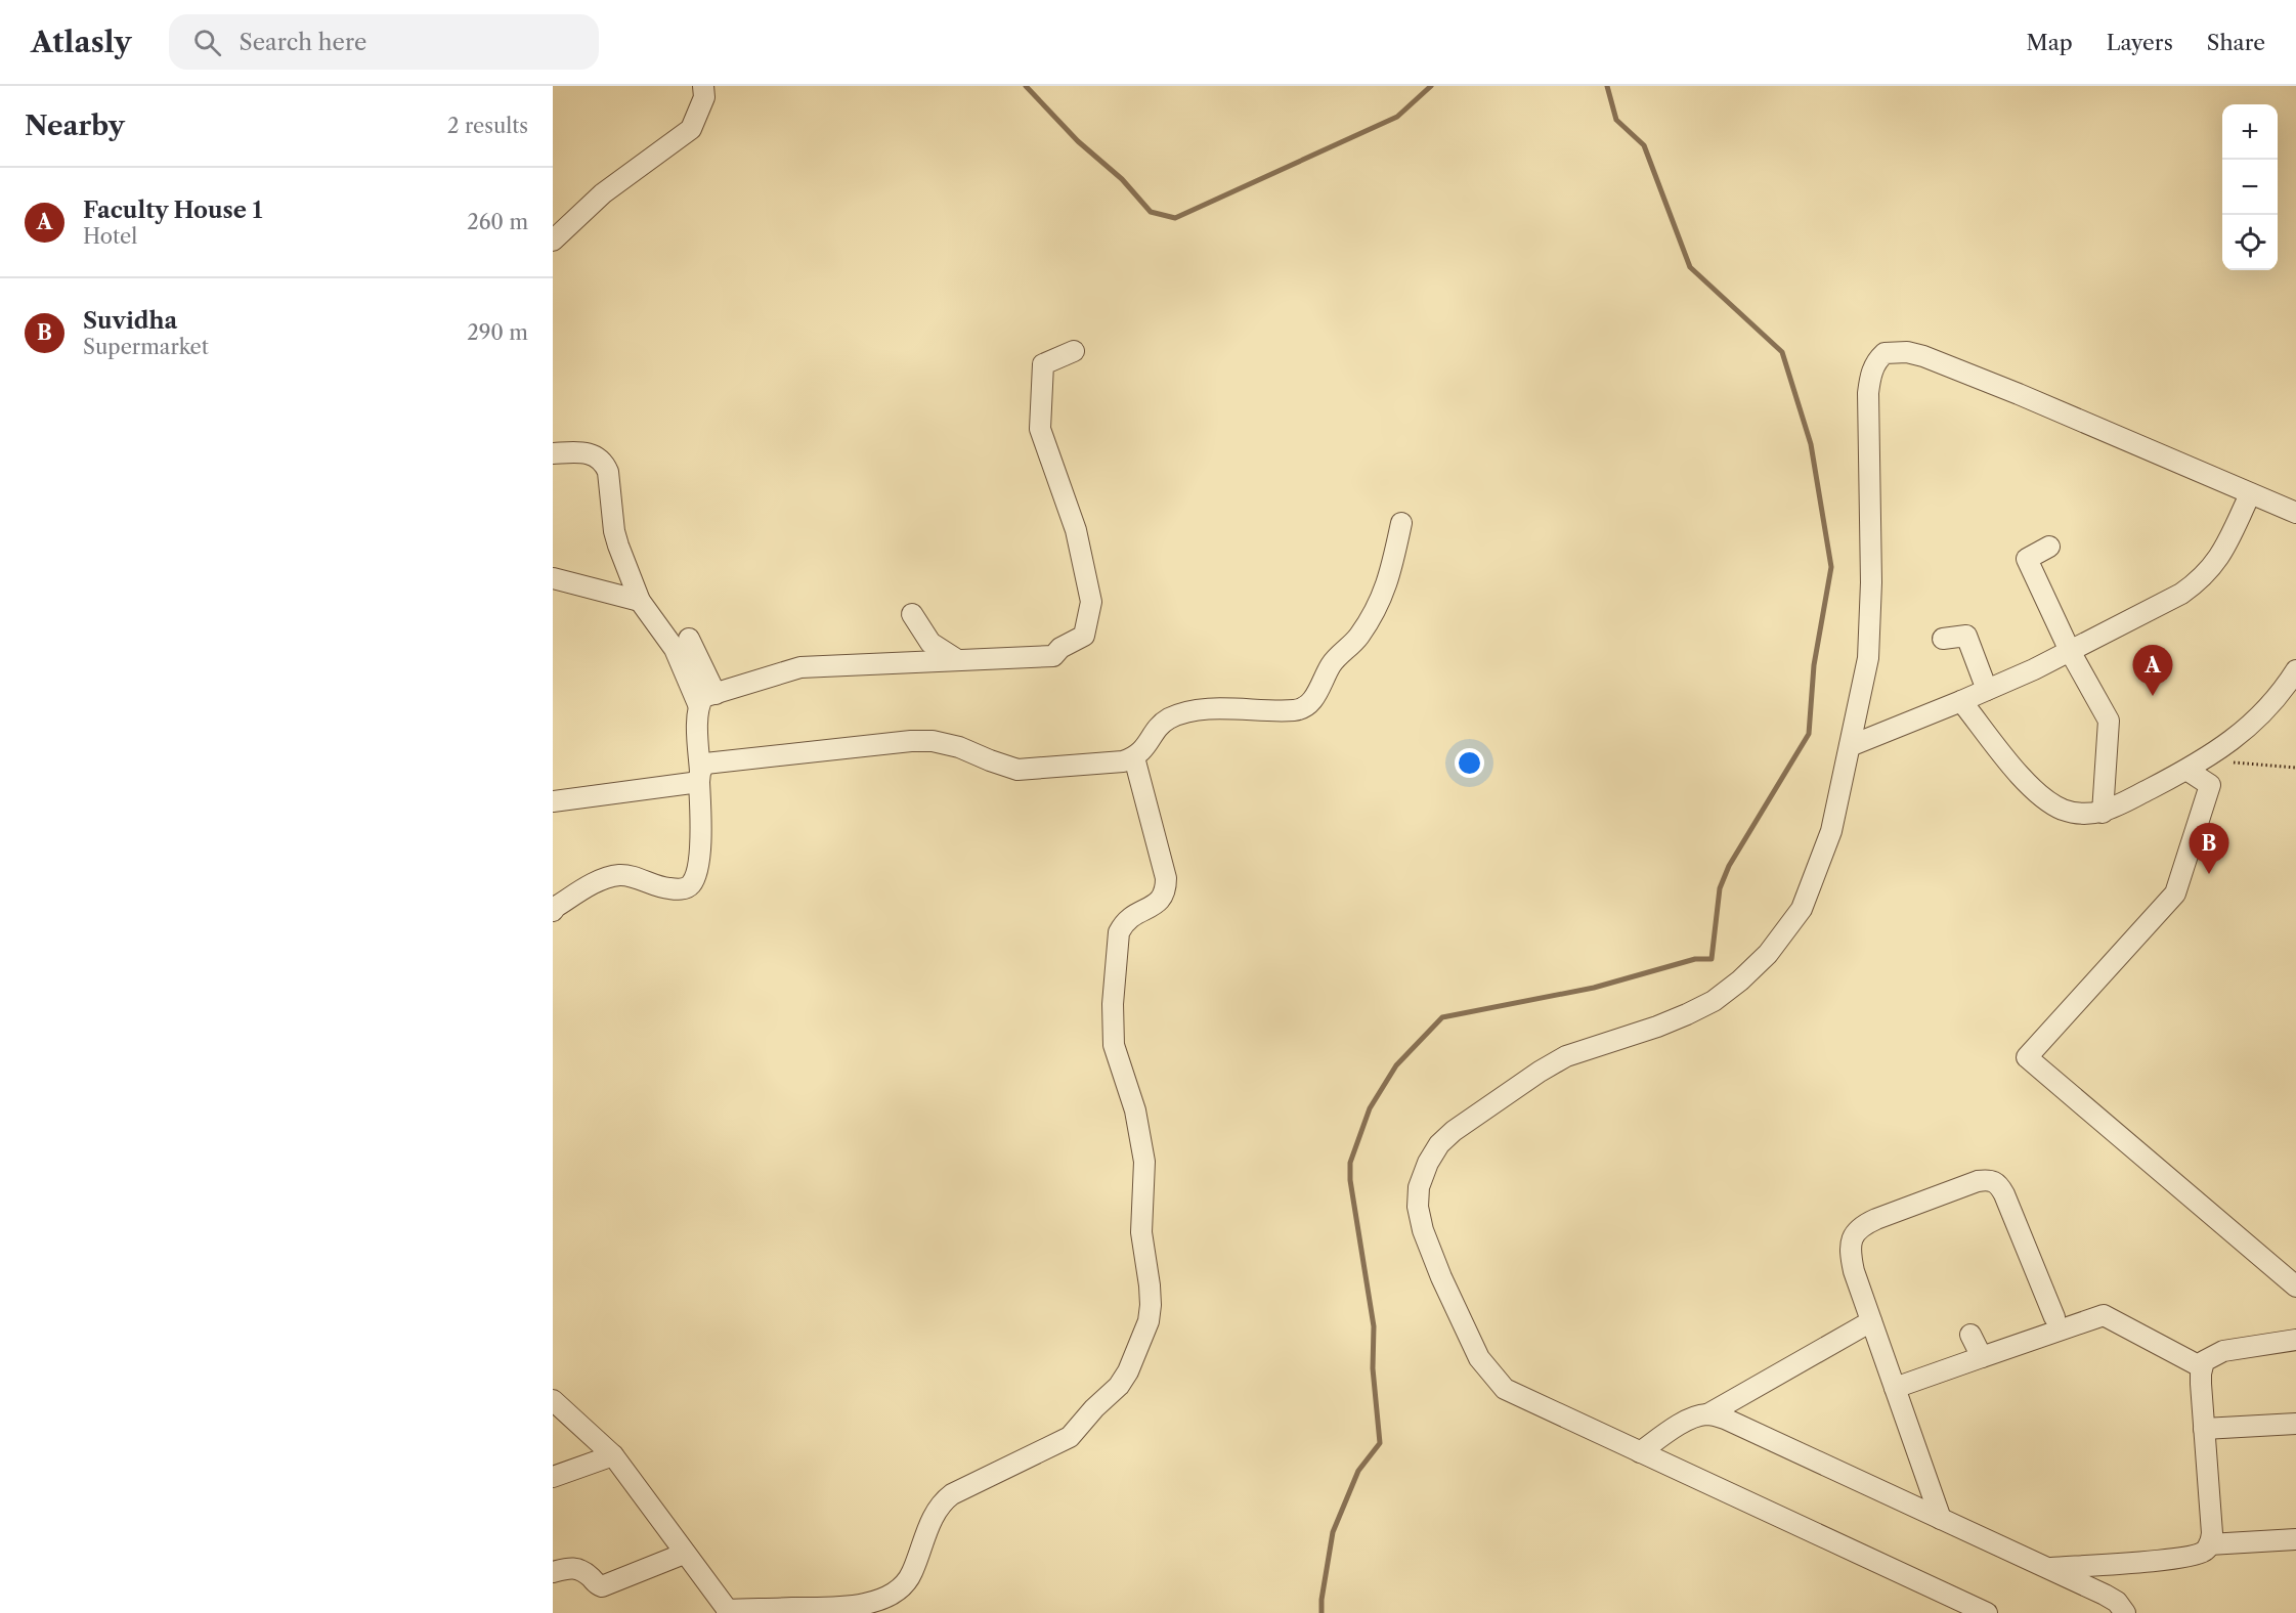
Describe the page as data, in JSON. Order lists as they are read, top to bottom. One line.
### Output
{"page":{"header":"Atlasly","search":"Search here","nav":["Map","Layers","Share"],"heading":["Nearby","2 results"],"map_buttons":["+","−"],"list":[{"mark":"A","name":"Faculty House 1","note":"Hotel","value":"260 m"},{"mark":"B","name":"Suvidha","note":"Supermarket","value":"290 m"}],"pins":["A","B"]}}
